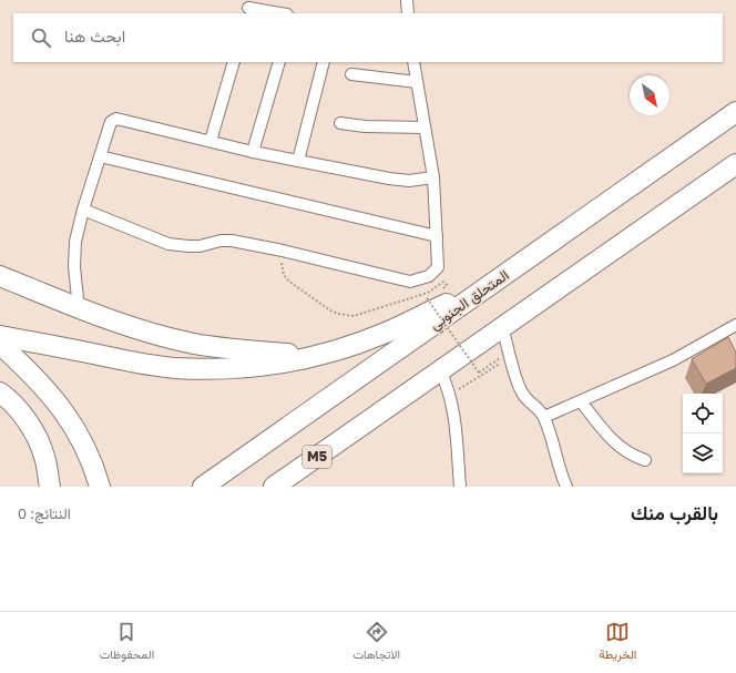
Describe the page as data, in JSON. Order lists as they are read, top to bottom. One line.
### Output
{"streets":{"highway":["المتحلق الجنوبي","M5"]},"north":"bottom right","page":{"search":"ابحث هنا","heading":["بالقرب منك","النتائج: 0"],"nav":["الخريطة","الاتجاهات","المحفوظات"]}}
